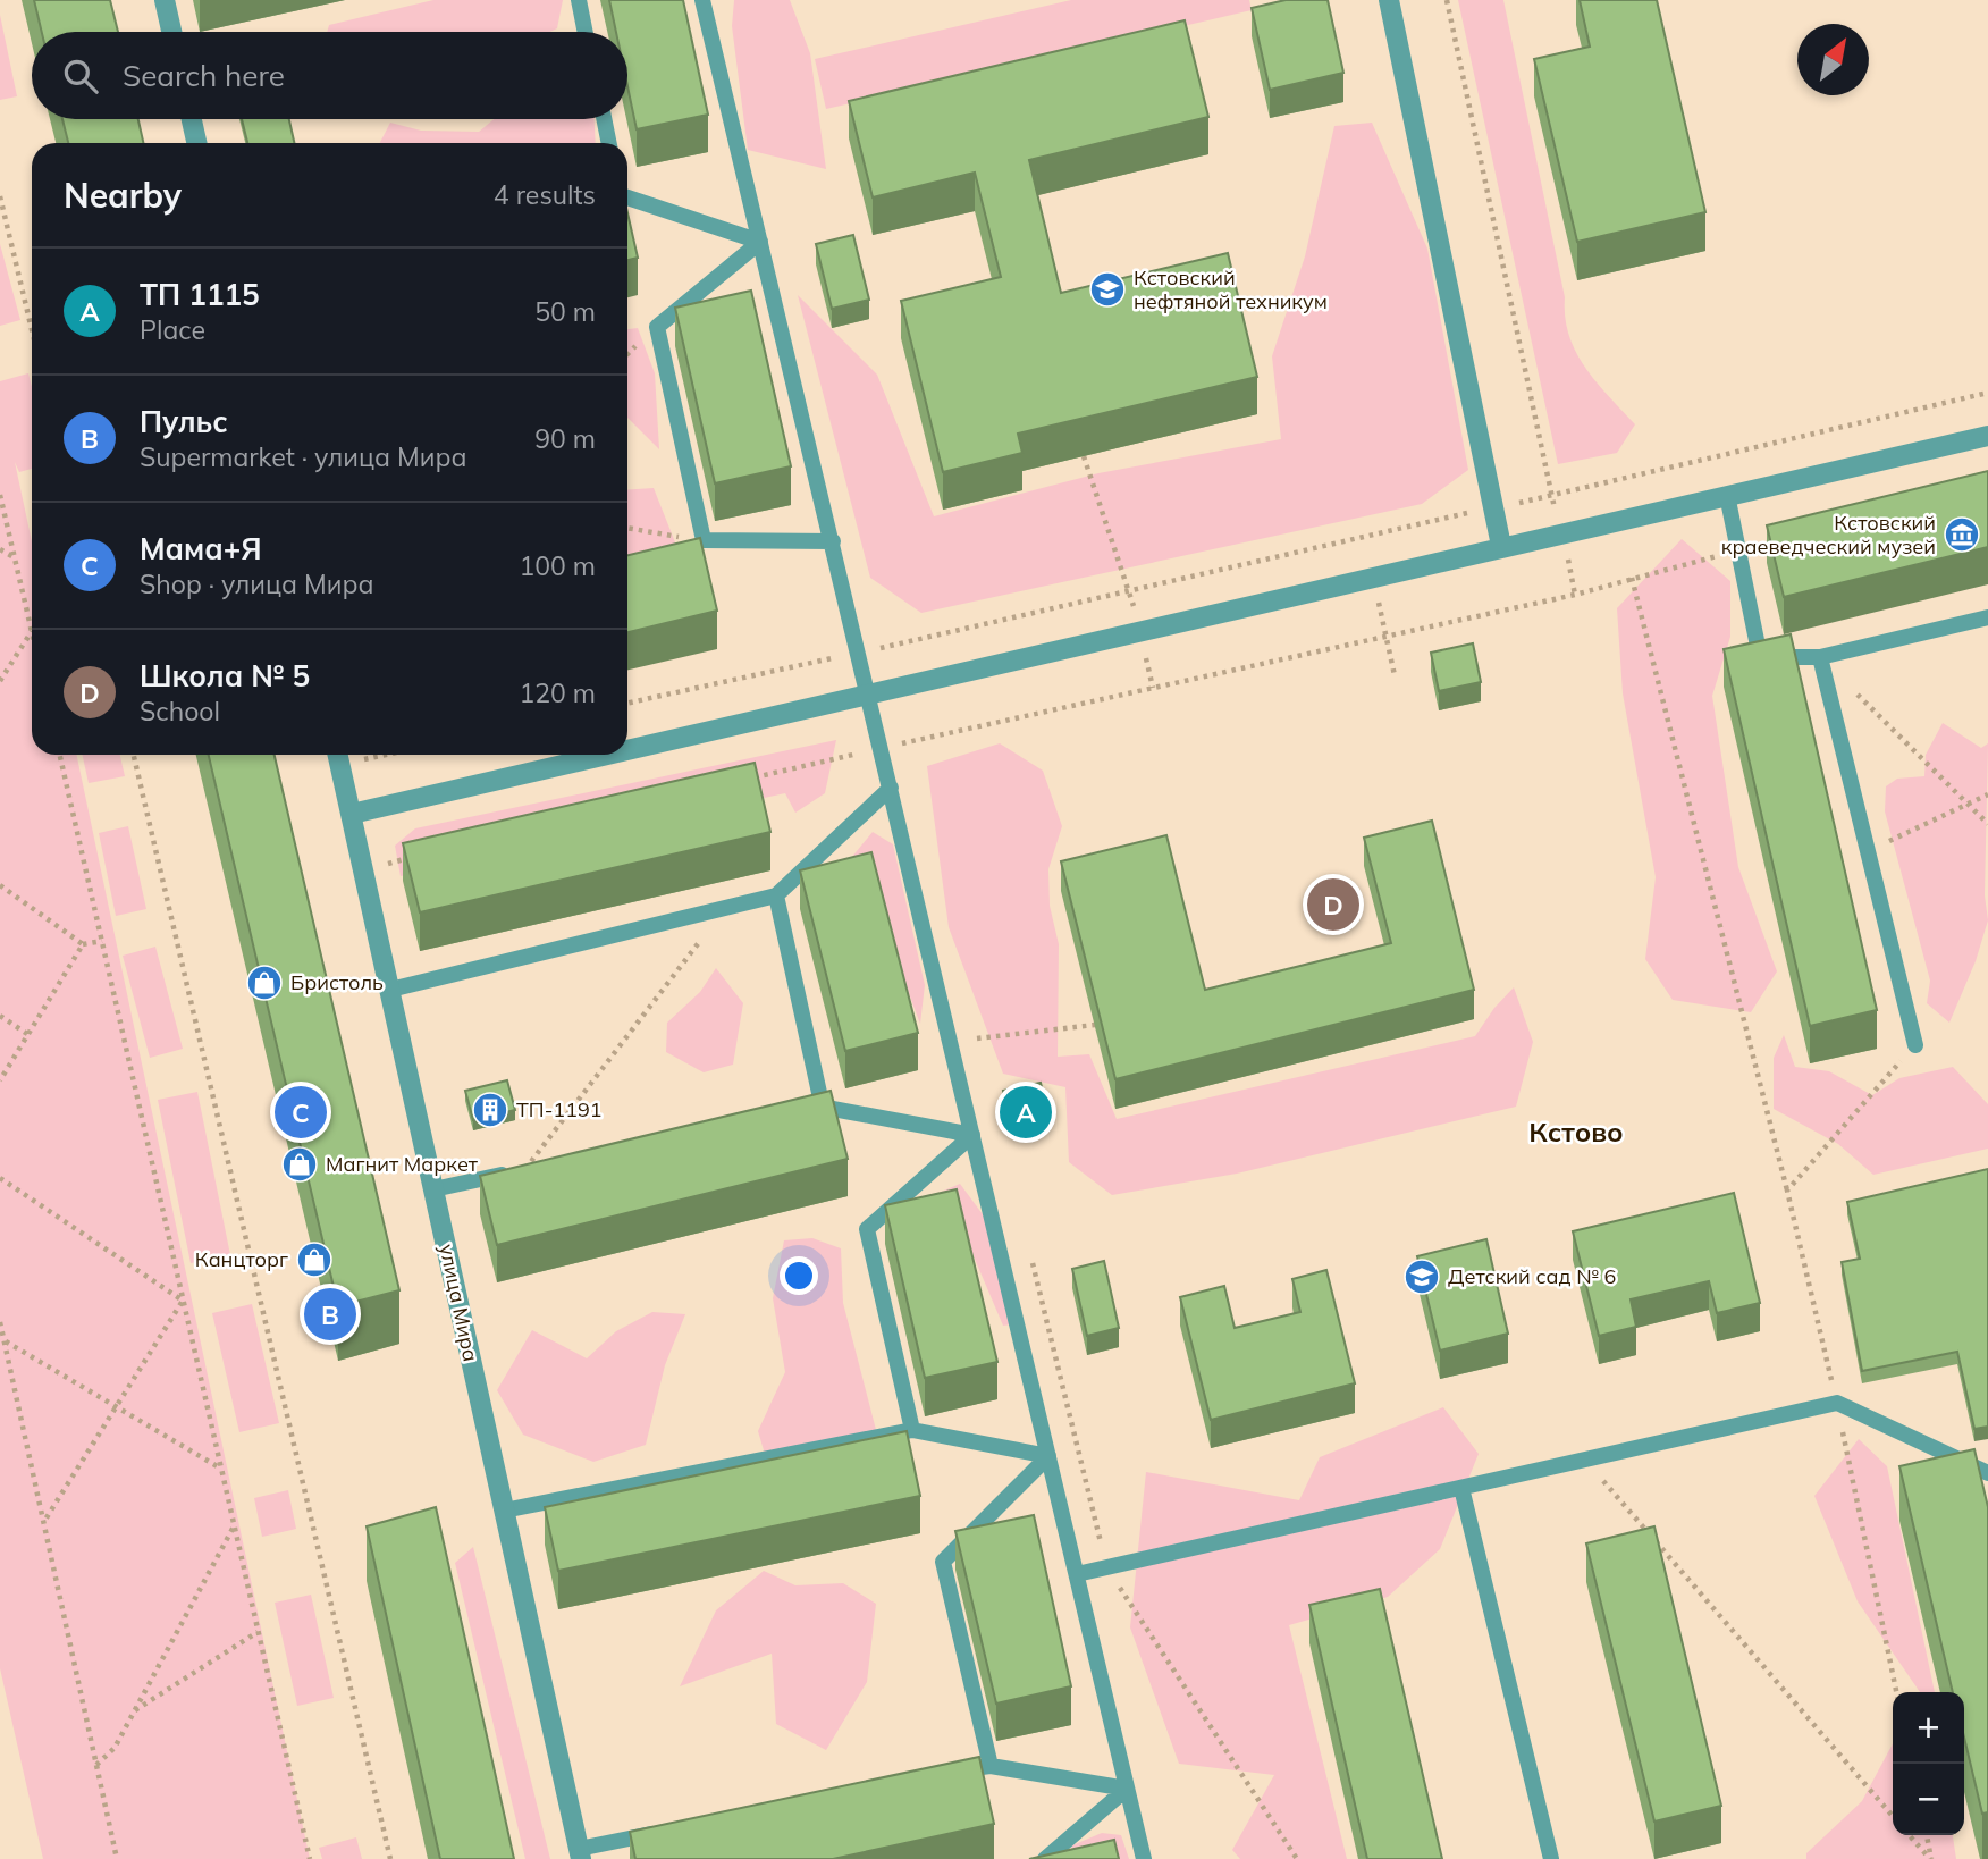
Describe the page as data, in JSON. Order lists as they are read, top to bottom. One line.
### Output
{"streets":{"street":["улица Мира"]},"districts":["Кстово"],"places":{"school or university":["Кстовский нефтяной техникум","Детский сад № 6"],"museum":["Кстовский краеведческий музей"],"shop":["Бристоль","Магнит Маркет","Канцторг"],"building":["ТП-1191"]},"north":"top right","page":{"search":"Search here","heading":["Nearby","4 results"],"list":[{"mark":"A","name":"ТП 1115","note":"Place","value":"50 m"},{"mark":"B","name":"Пульс","note":"Supermarket · улица Мира","value":"90 m"},{"mark":"C","name":"Мама+Я","note":"Shop · улица Мира","value":"100 m"},{"mark":"D","name":"Школа № 5","note":"School","value":"120 m"}],"pins":["D","A","C","B"],"map_buttons":["+","−"]}}
